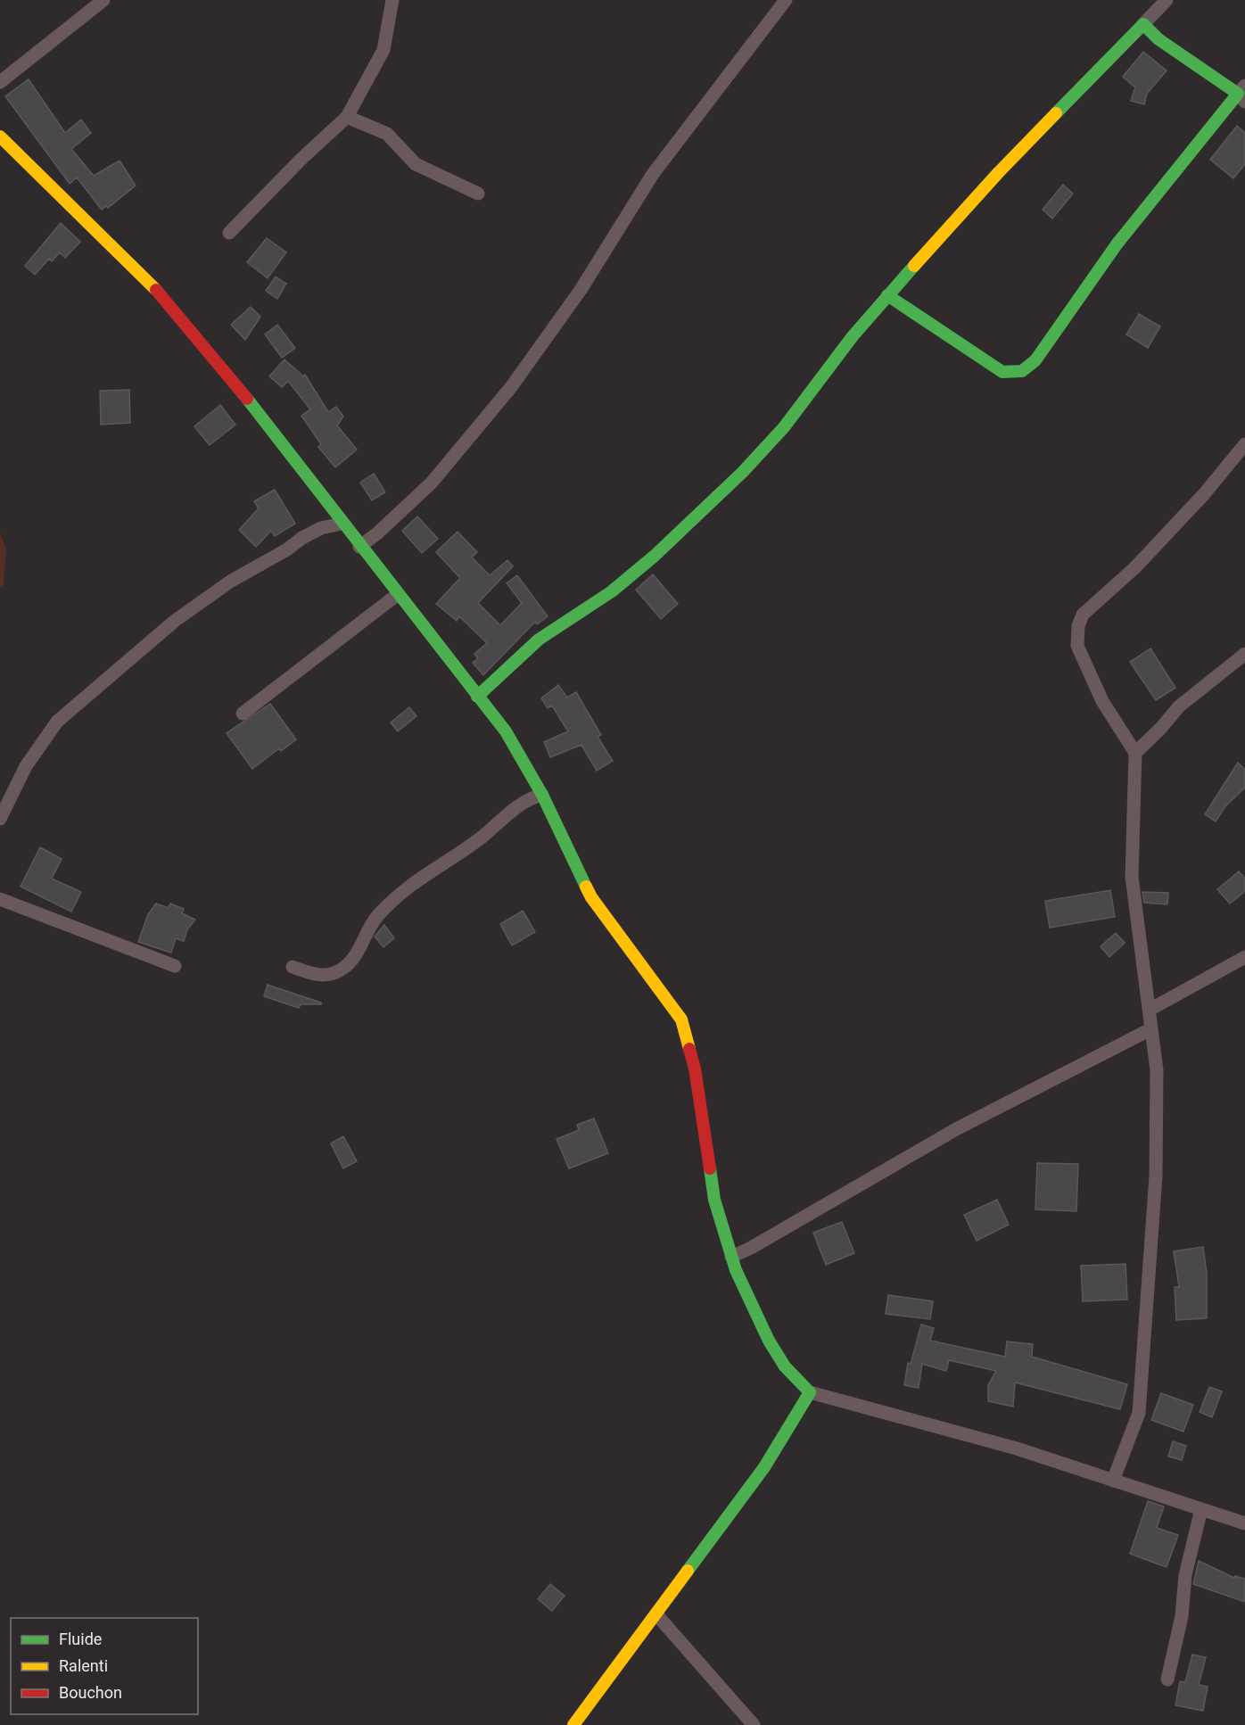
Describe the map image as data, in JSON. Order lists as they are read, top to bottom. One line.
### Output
{"legend":["Fluide","Ralenti","Bouchon"]}
